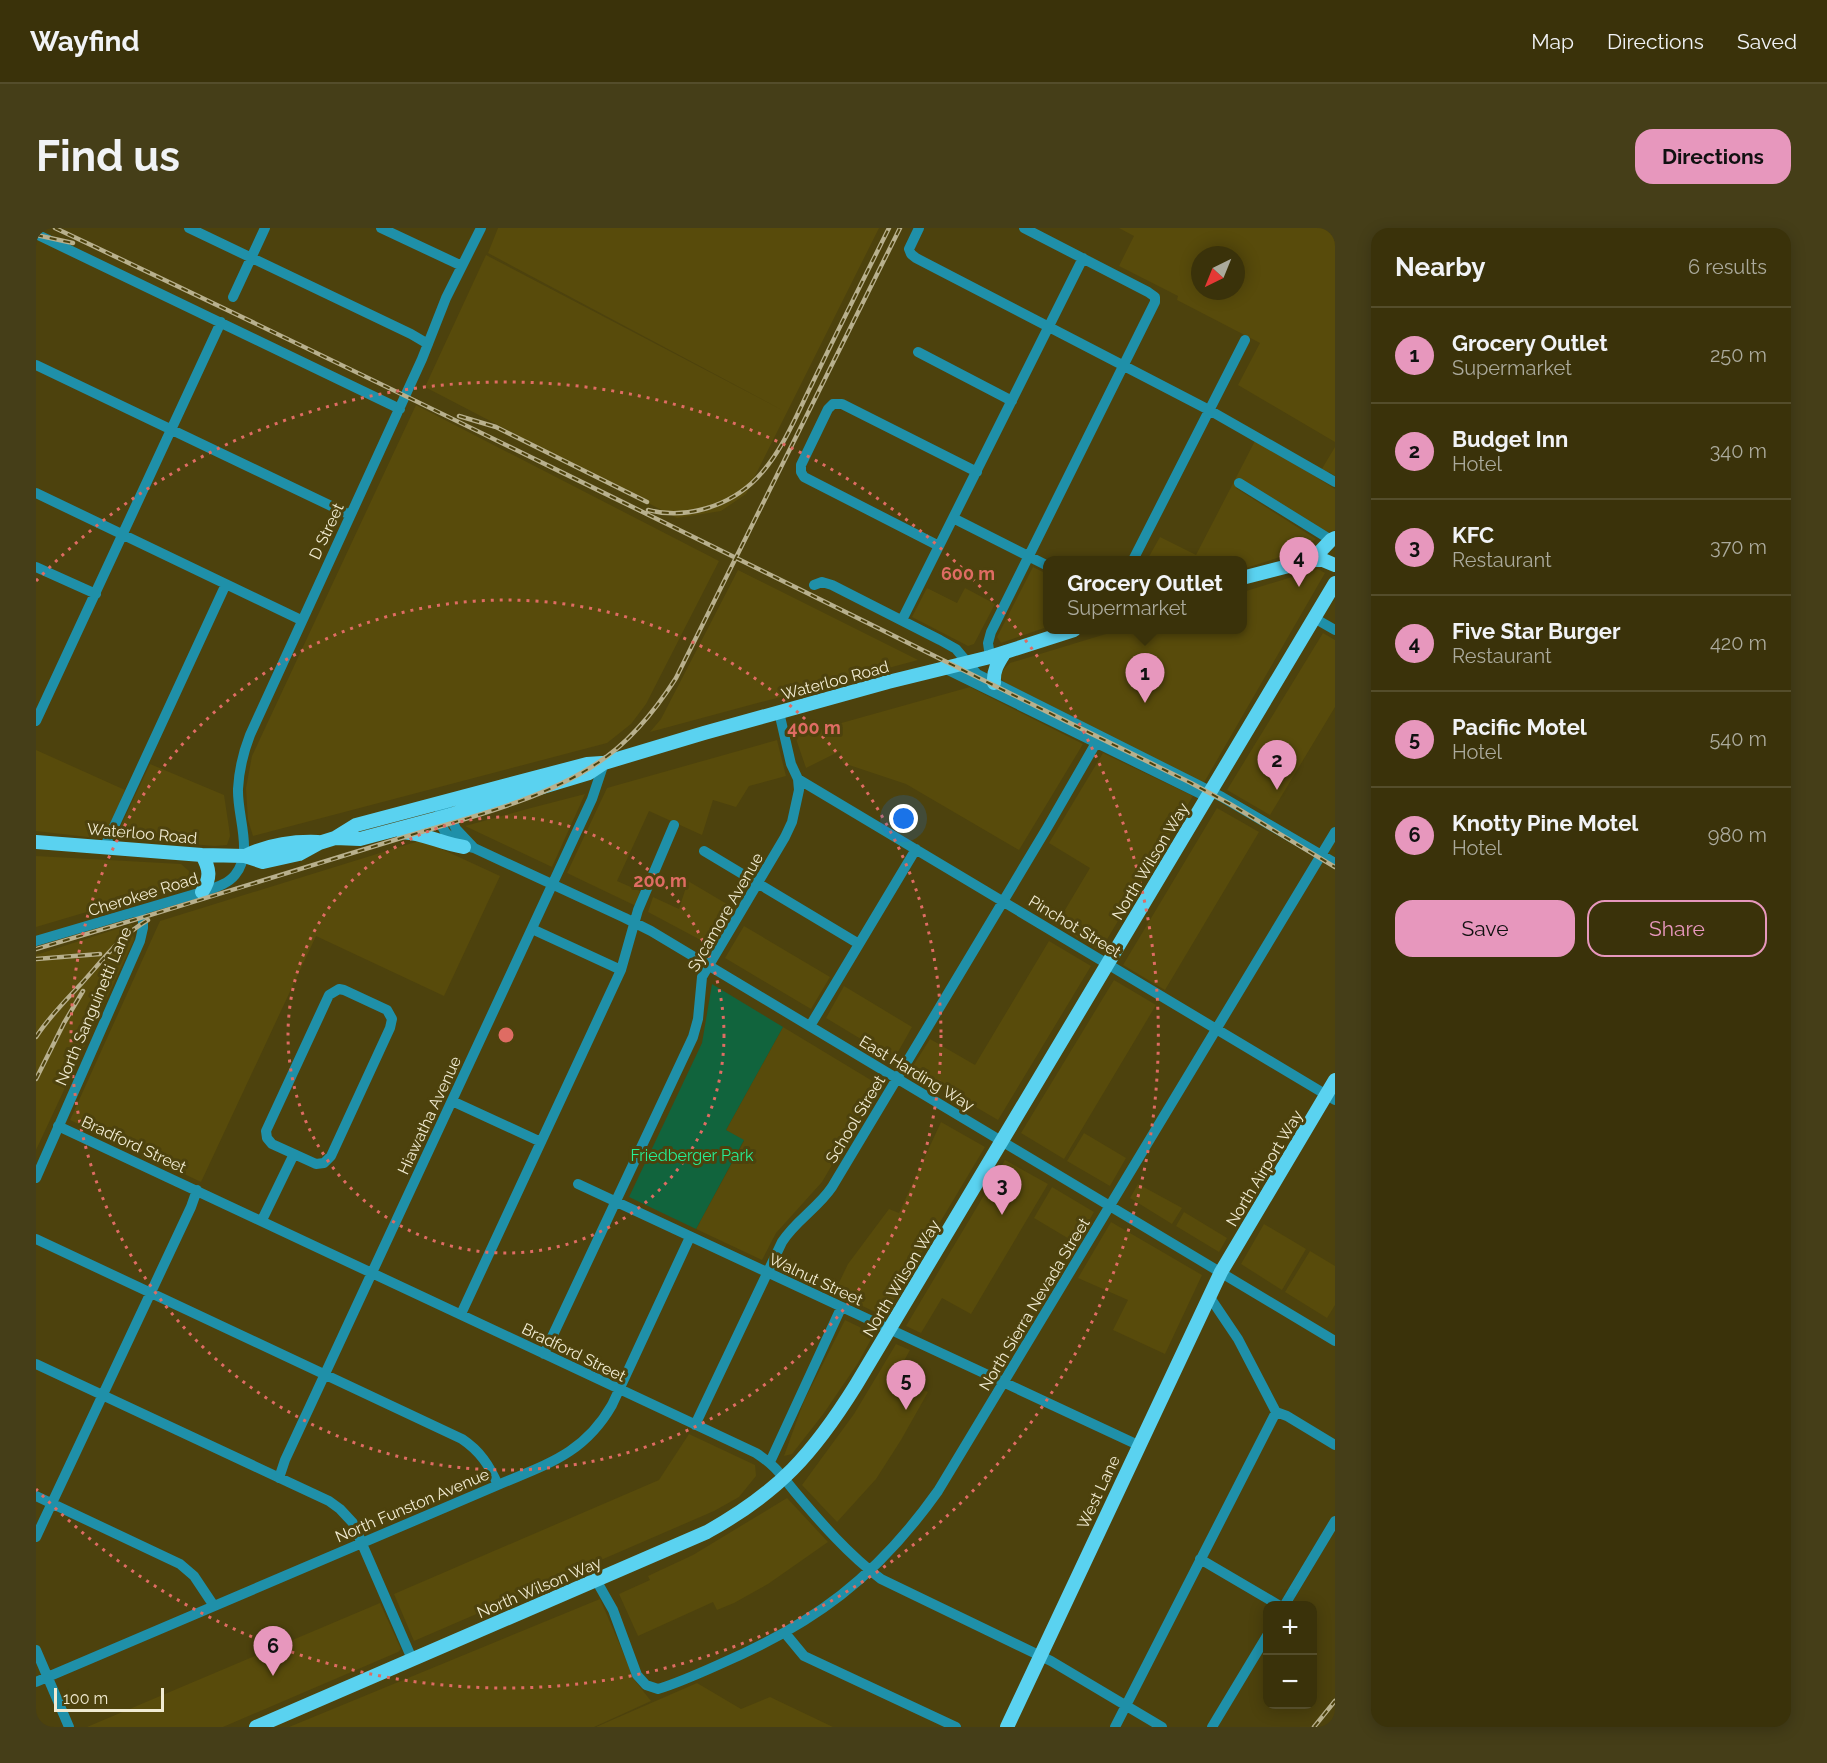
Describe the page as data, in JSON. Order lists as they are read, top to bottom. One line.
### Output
{"streets":{"main road":["Waterloo Road","North Wilson Way","North Airport Way","West Lane"],"street":["D Street","Cherokee Road","Sycamore Avenue","Pinchot Street","North Sanguinetti Lane","East Harding Way","Hiawatha Avenue","School Street","Bradford Street","Walnut Street","North Sierra Nevada Street","North Funston Avenue"]},"crossings":[["D Street","Waterloo Road"],["D Street","Cherokee Road"],["Waterloo Road","Cherokee Road"],["Waterloo Road","Sycamore Avenue"],["Waterloo Road","East Harding Way"],["Waterloo Road","Hiawatha Avenue"],["North Wilson Way","Pinchot Street"],["North Wilson Way","East Harding Way"],["North Wilson Way","Bradford Street"],["North Wilson Way","Walnut Street"],["North Wilson Way","North Sierra Nevada Street"],["Cherokee Road","North Sanguinetti Lane"],["Sycamore Avenue","Pinchot Street"],["Sycamore Avenue","East Harding Way"],["Sycamore Avenue","Bradford Street"],["Sycamore Avenue","Walnut Street"],["Pinchot Street","School Street"],["Pinchot Street","North Airport Way"],["Pinchot Street","North Sierra Nevada Street"],["North Sanguinetti Lane","Bradford Street"],["East Harding Way","Hiawatha Avenue"],["East Harding Way","School Street"],["East Harding Way","North Airport Way"],["East Harding Way","North Sierra Nevada Street"],["East Harding Way","West Lane"],["Hiawatha Avenue","Bradford Street"],["School Street","Bradford Street"],["School Street","Walnut Street"],["Bradford Street","North Sierra Nevada Street"],["Bradford Street","West Lane"],["Bradford Street","North Funston Avenue"],["North Airport Way","West Lane"],["Walnut Street","North Sierra Nevada Street"],["Walnut Street","West Lane"],["Walnut Street","North Funston Avenue"]],"parks":["Friedberger Park"],"scale_bar":"100 m","north":"bottom left","page":{"header":"Wayfind","nav":["Map","Directions","Saved"],"buttons":["Directions",["Save","Share"]],"title":"Find us","heading":["Nearby","6 results"],"list":[{"mark":"1","name":"Grocery Outlet","note":"Supermarket","value":"250 m"},{"mark":"2","name":"Budget Inn","note":"Hotel","value":"340 m"},{"mark":"3","name":"KFC","note":"Restaurant","value":"370 m"},{"mark":"4","name":"Five Star Burger","note":"Restaurant","value":"420 m"},{"mark":"5","name":"Pacific Motel","note":"Hotel","value":"540 m"},{"mark":"6","name":"Knotty Pine Motel","note":"Hotel","value":"980 m"}],"pins":["4","1","2","3","5","6"],"popup":["Grocery Outlet","Supermarket"],"map_buttons":["+","−"],"scale":"100 m"},"rings":["600 m","400 m","200 m"]}
